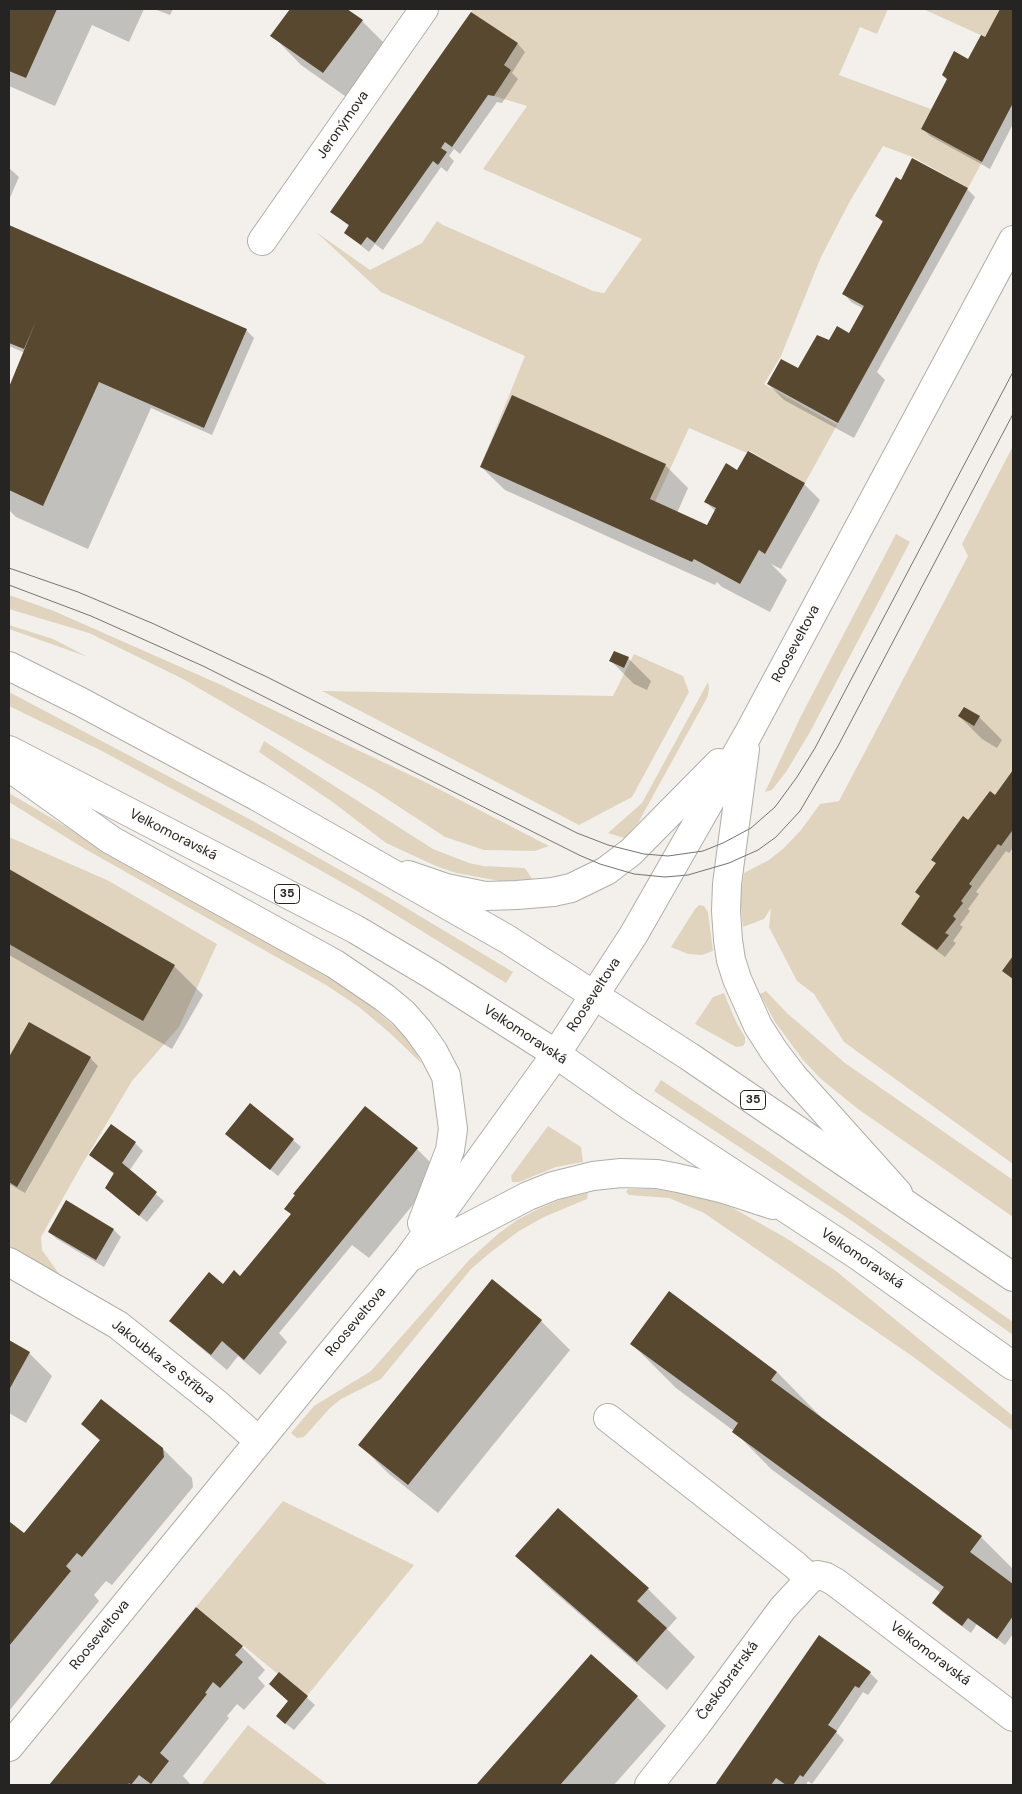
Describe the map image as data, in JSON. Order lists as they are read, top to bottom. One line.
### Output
{"streets":{"main road":["Jeronýmova","Rooseveltova","Velkomoravská","35","Jakoubka ze Stříbra","Českobratrská"]},"crossings":[["Rooseveltova","Velkomoravská"],["Rooseveltova","35"],["Rooseveltova","Jakoubka ze Stříbra"],["Velkomoravská","Českobratrská"]]}
